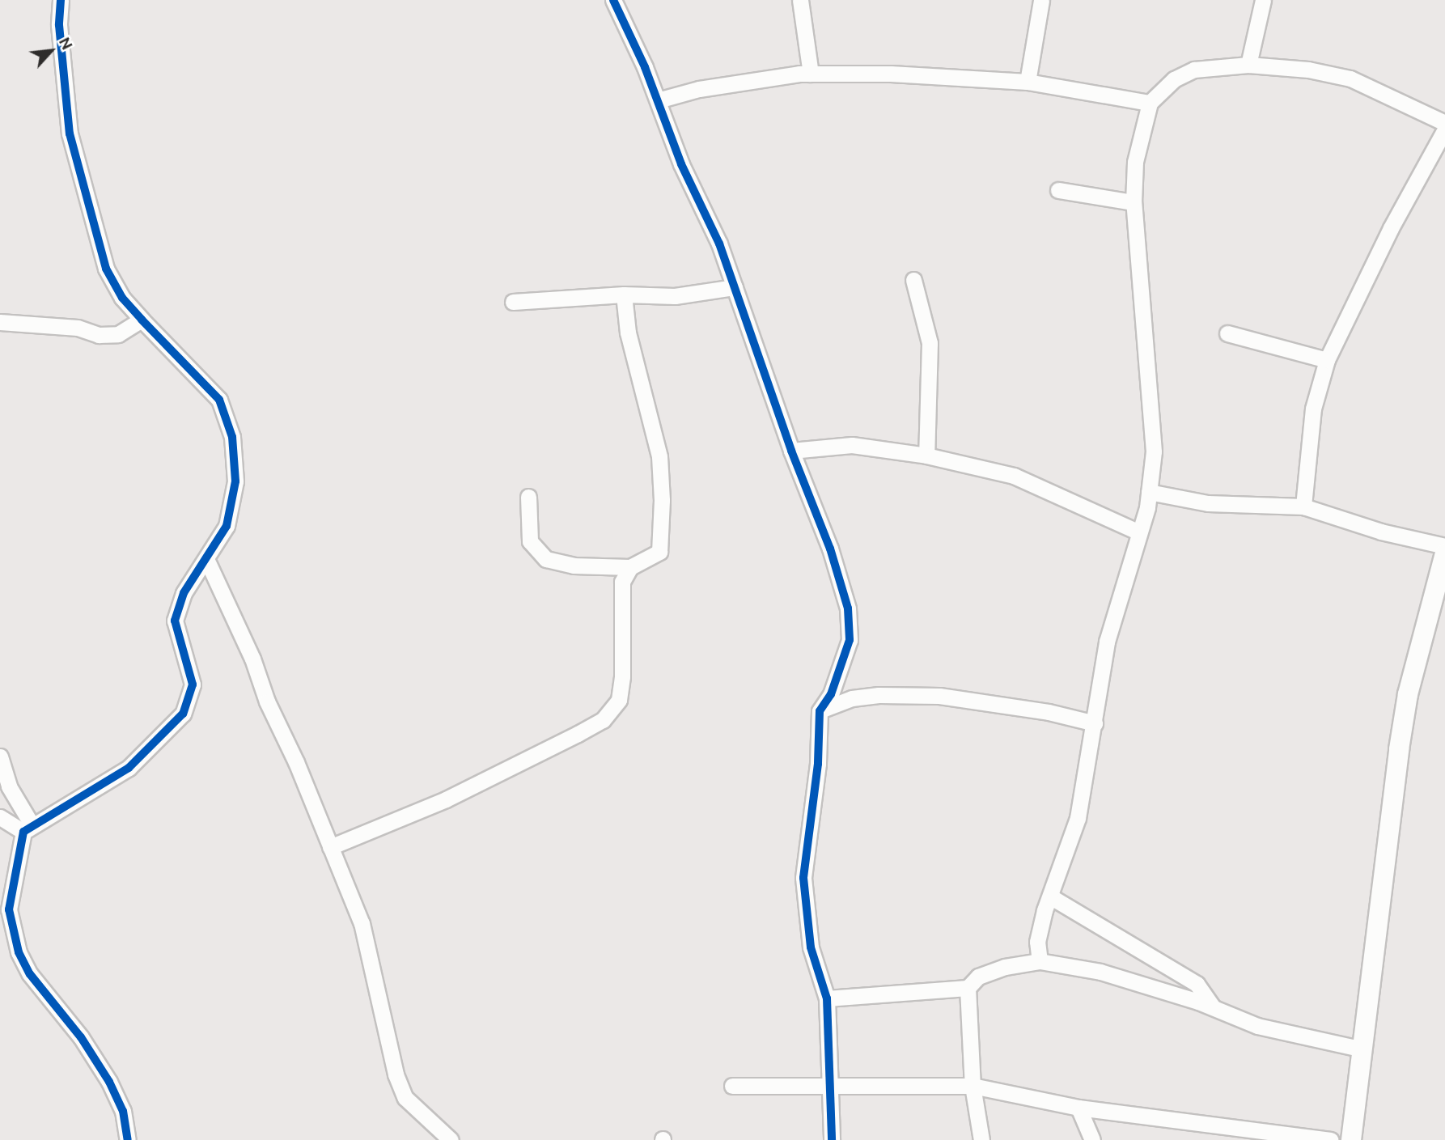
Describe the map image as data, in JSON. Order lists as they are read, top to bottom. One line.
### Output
{"north":"top right"}
